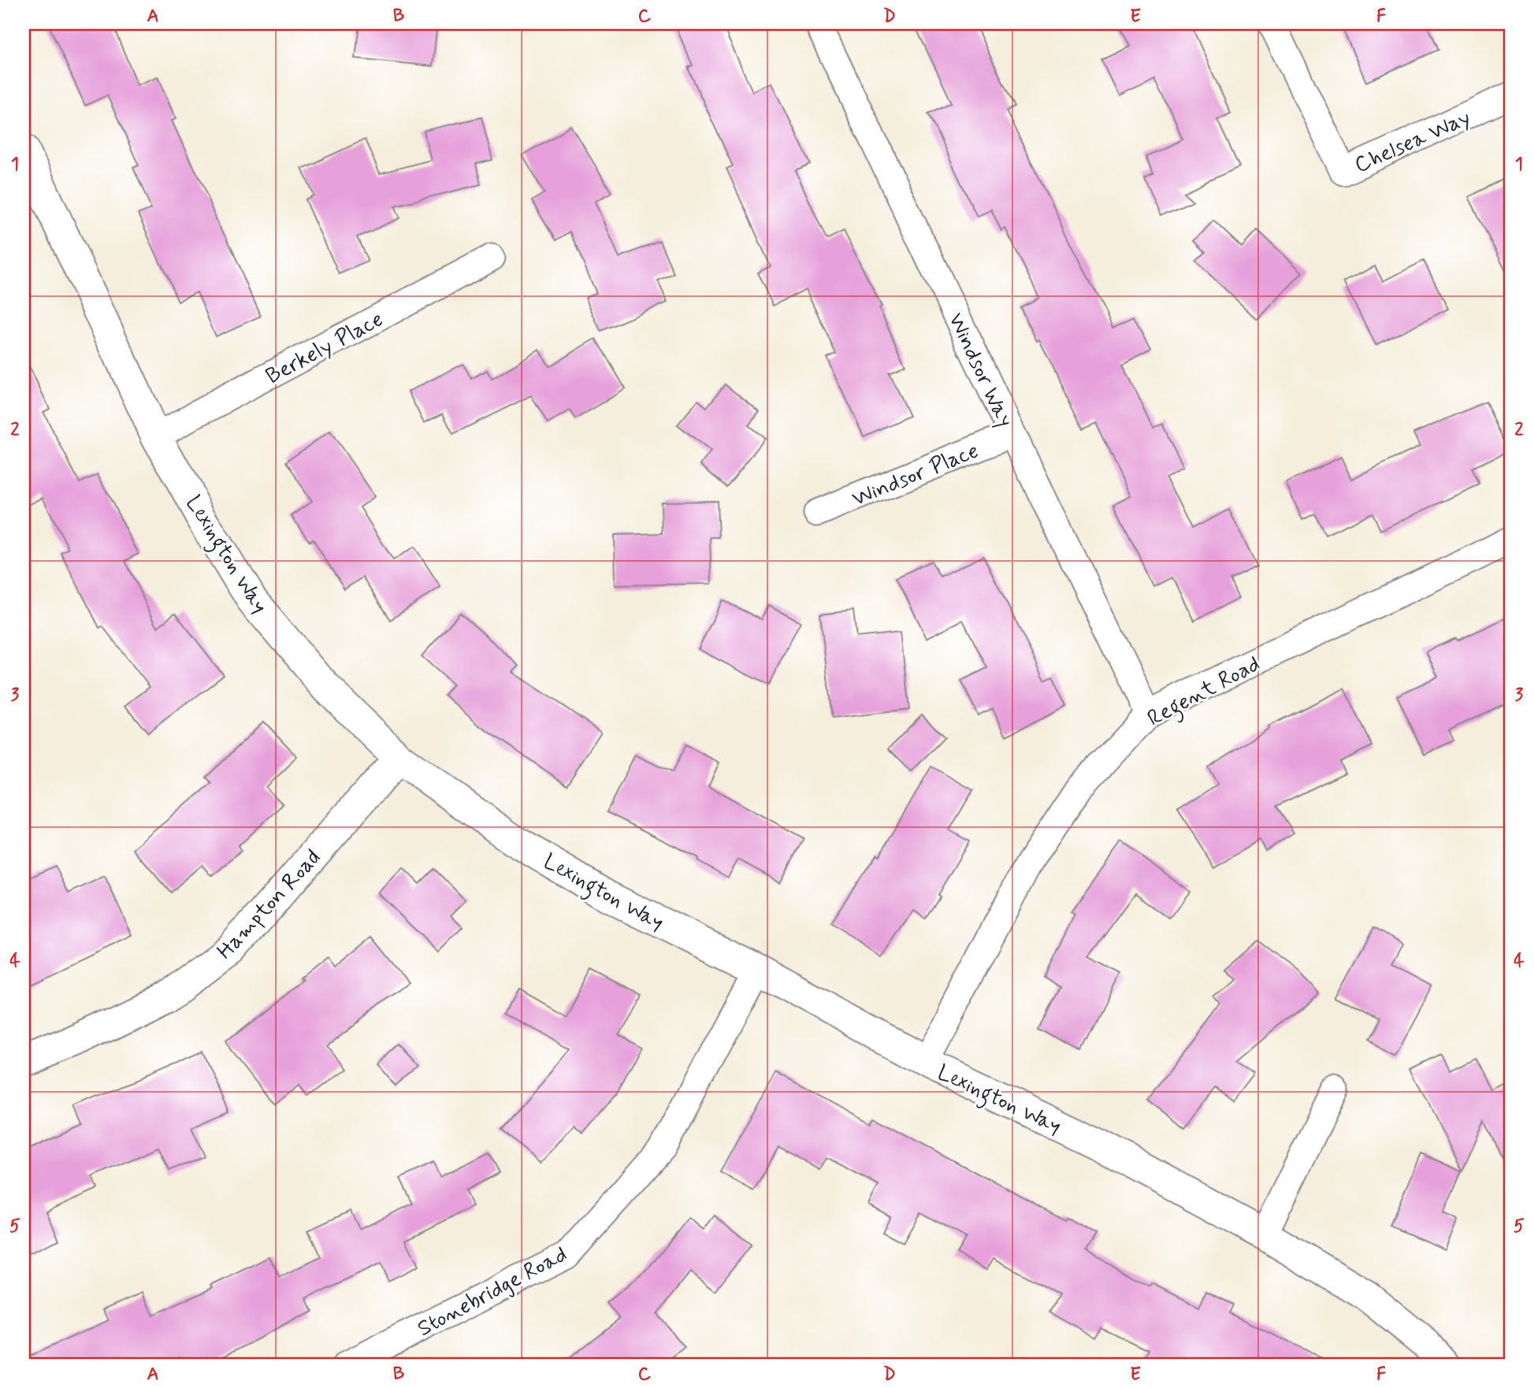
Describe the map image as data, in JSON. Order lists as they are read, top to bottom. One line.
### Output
{"streets":{"street":["Chelsea Way","Berkely Place","Windsor Way","Windsor Place","Lexington Way","Regent Road","Hampton Road","Stonebridge Road"]},"crossings":[["Berkely Place","Lexington Way"],["Windsor Way","Windsor Place"],["Windsor Way","Regent Road"],["Lexington Way","Regent Road"],["Lexington Way","Hampton Road"],["Lexington Way","Stonebridge Road"]],"grid":{"columns":["A","B","C","D","E","F"],"rows":["1","2","3","4","5"]}}
